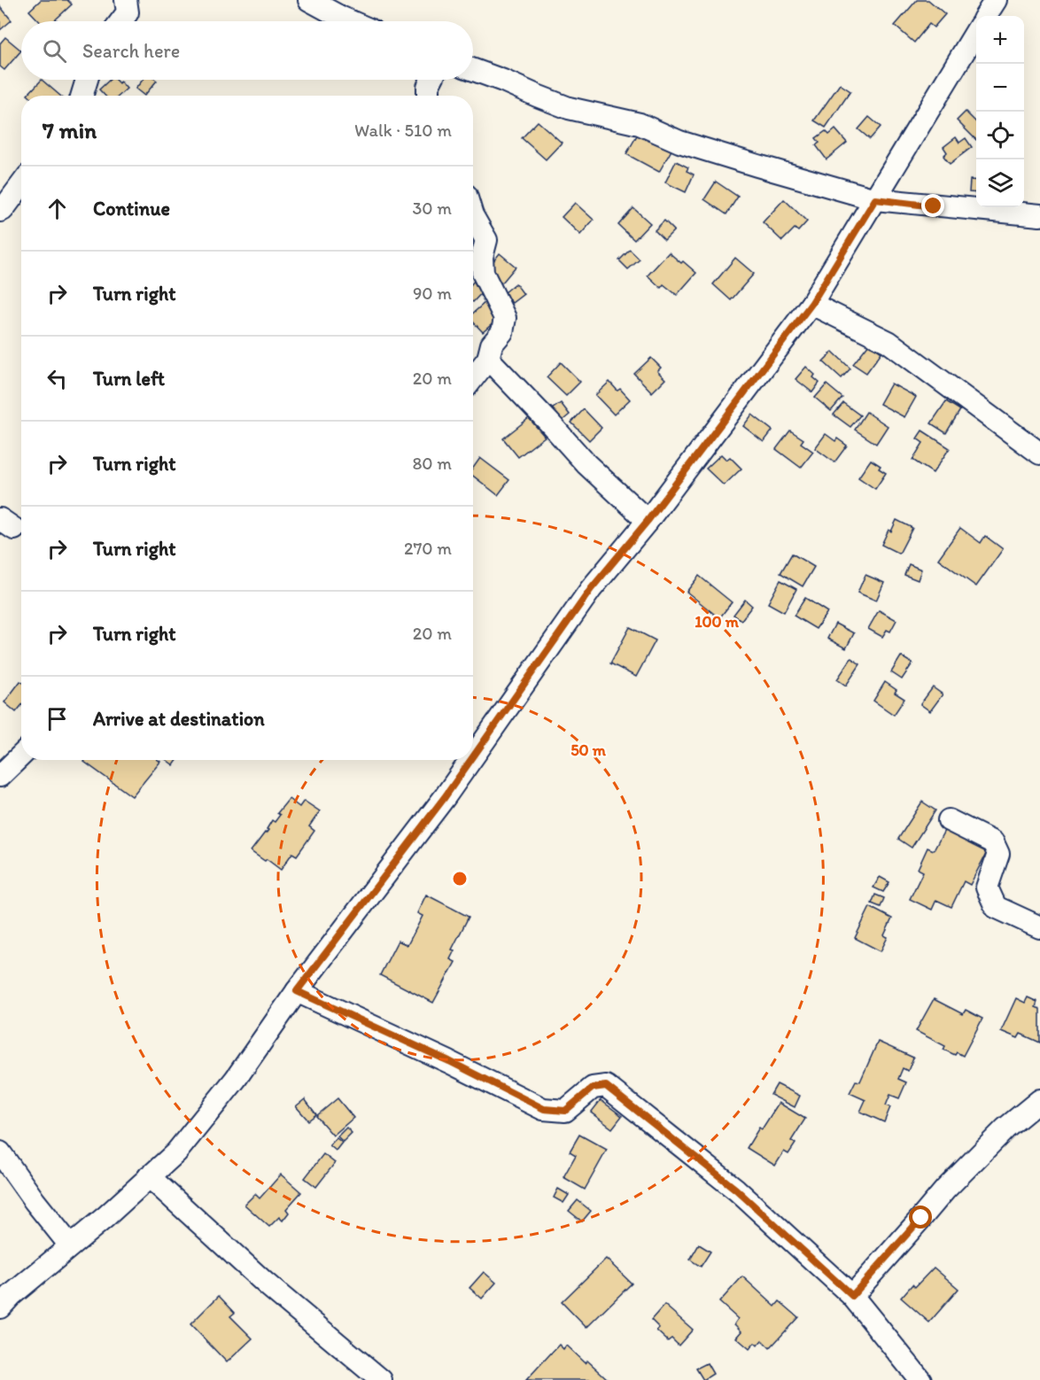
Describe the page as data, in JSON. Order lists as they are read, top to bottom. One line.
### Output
{"page":{"map_buttons":["+","−"],"search":"Search here","heading":["7 min","Walk · 510 m"],"list":[["Continue","30 m"],["Turn right","90 m"],["Turn left","20 m"],["Turn right","80 m"],["Turn right","270 m"],["Turn right","20 m"],"Arrive at destination"]},"rings":["100 m","50 m"]}
